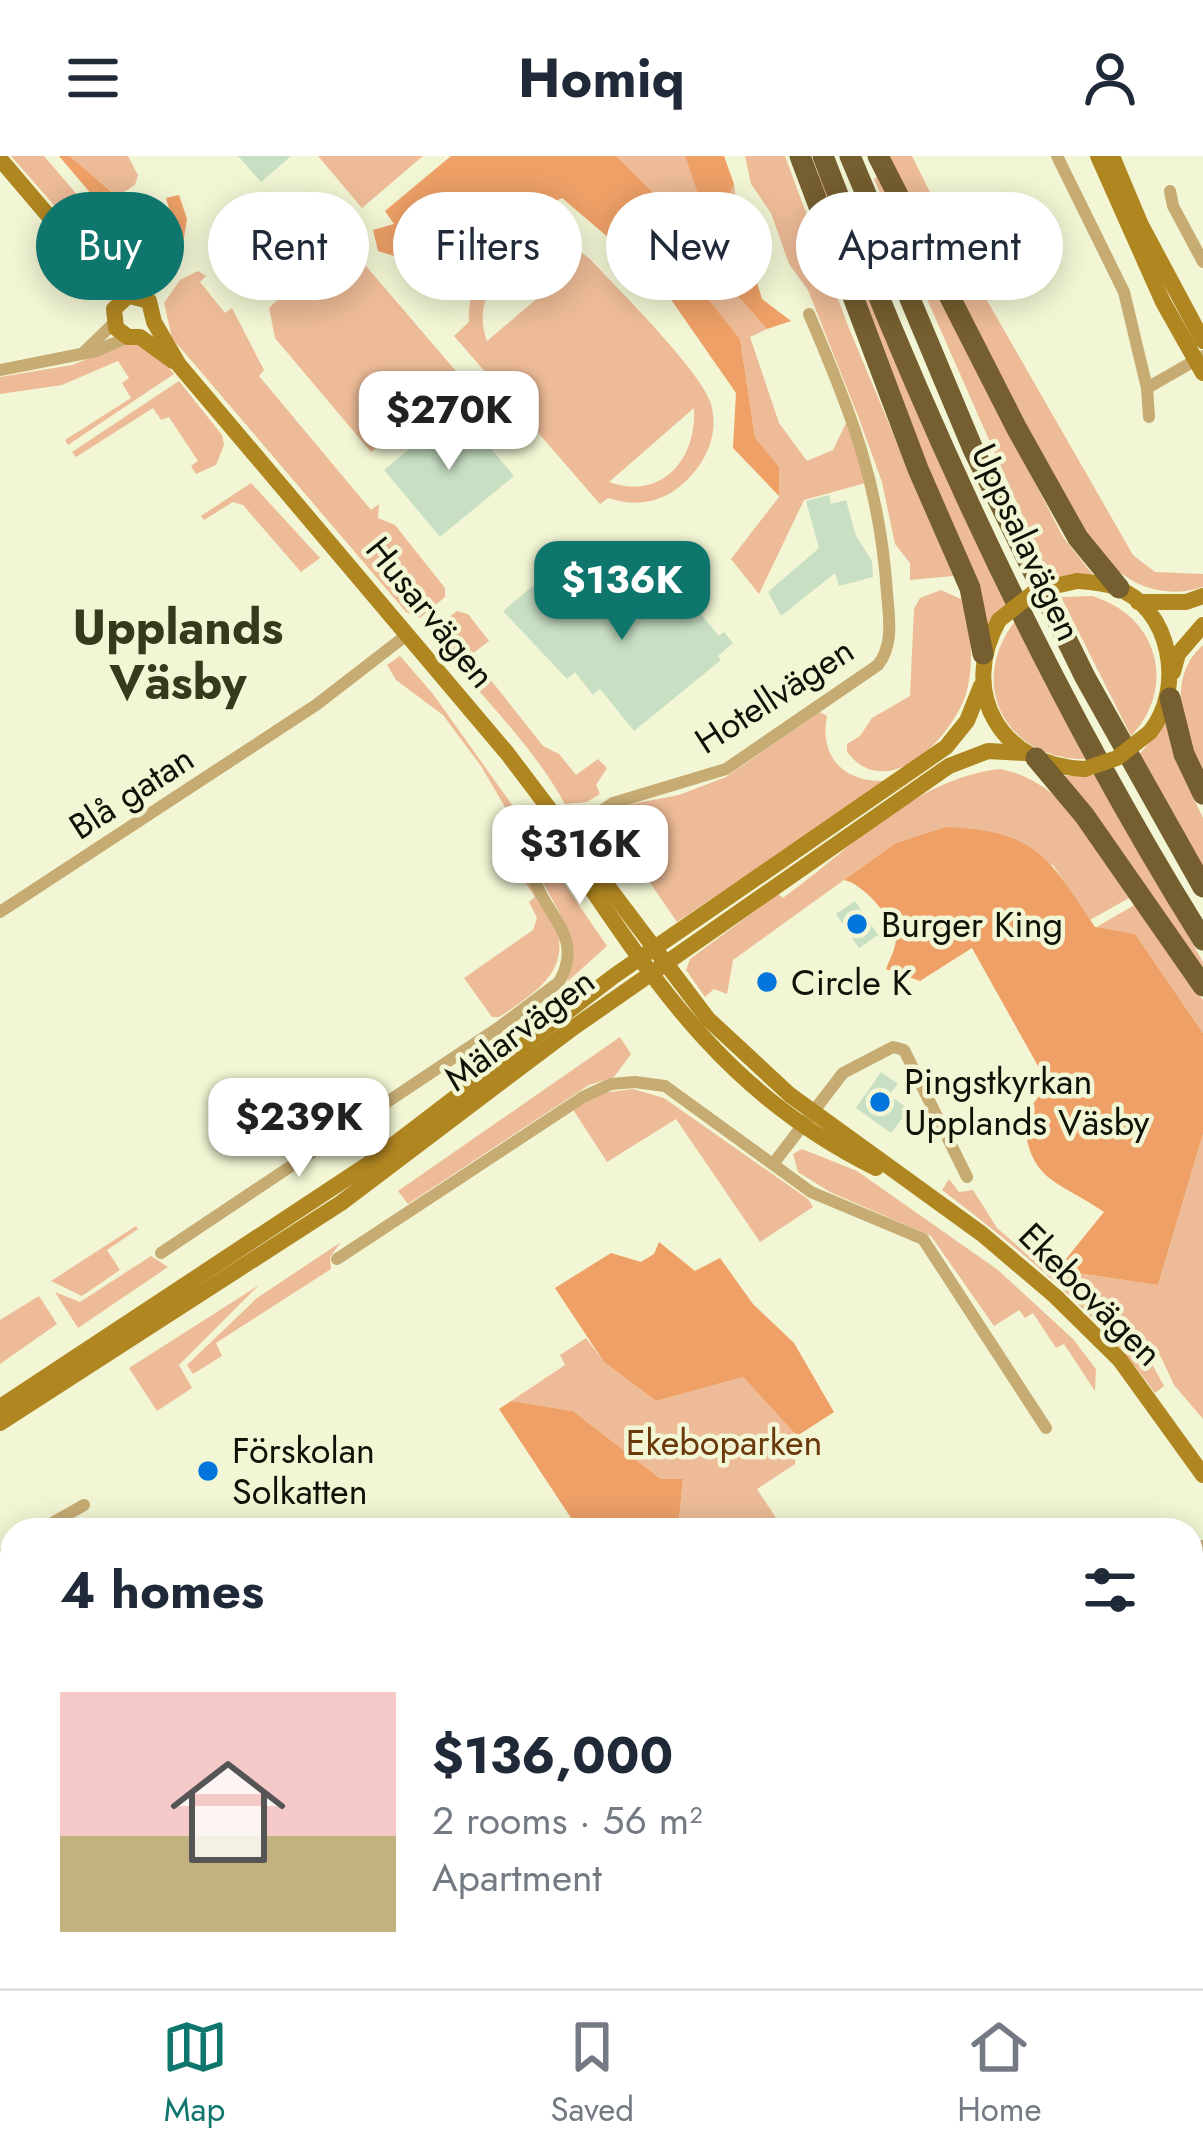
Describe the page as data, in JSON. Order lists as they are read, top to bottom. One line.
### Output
{"streets":{"highway":["Uppsalavägen"],"main road":["Husarvägen","Mälarvägen","Ekebovägen"],"street":["Hotellvägen","Blå gatan"]},"crossings":[["Husarvägen","Hotellvägen"],["Husarvägen","Blå gatan"],["Husarvägen","Mälarvägen"],["Husarvägen","Ekebovägen"],["Mälarvägen","Ekebovägen"]],"districts":["Upplands Väsby"],"parks":["Ekeboparken"],"places":["Burger King","Circle K","Pingstkyrkan Upplands Väsby","Förskolan Solkatten"],"page":{"header":"Homiq","chip":["Buy","Rent","Filters","New","Apartment"],"price":["$270K","$136K","$316K","$239K"],"heading":"4 homes","list":[{"name":"$136,000","note":"2 rooms · 56 m² · Apartment"}],"tabs":["Map","Saved","Home"]}}
